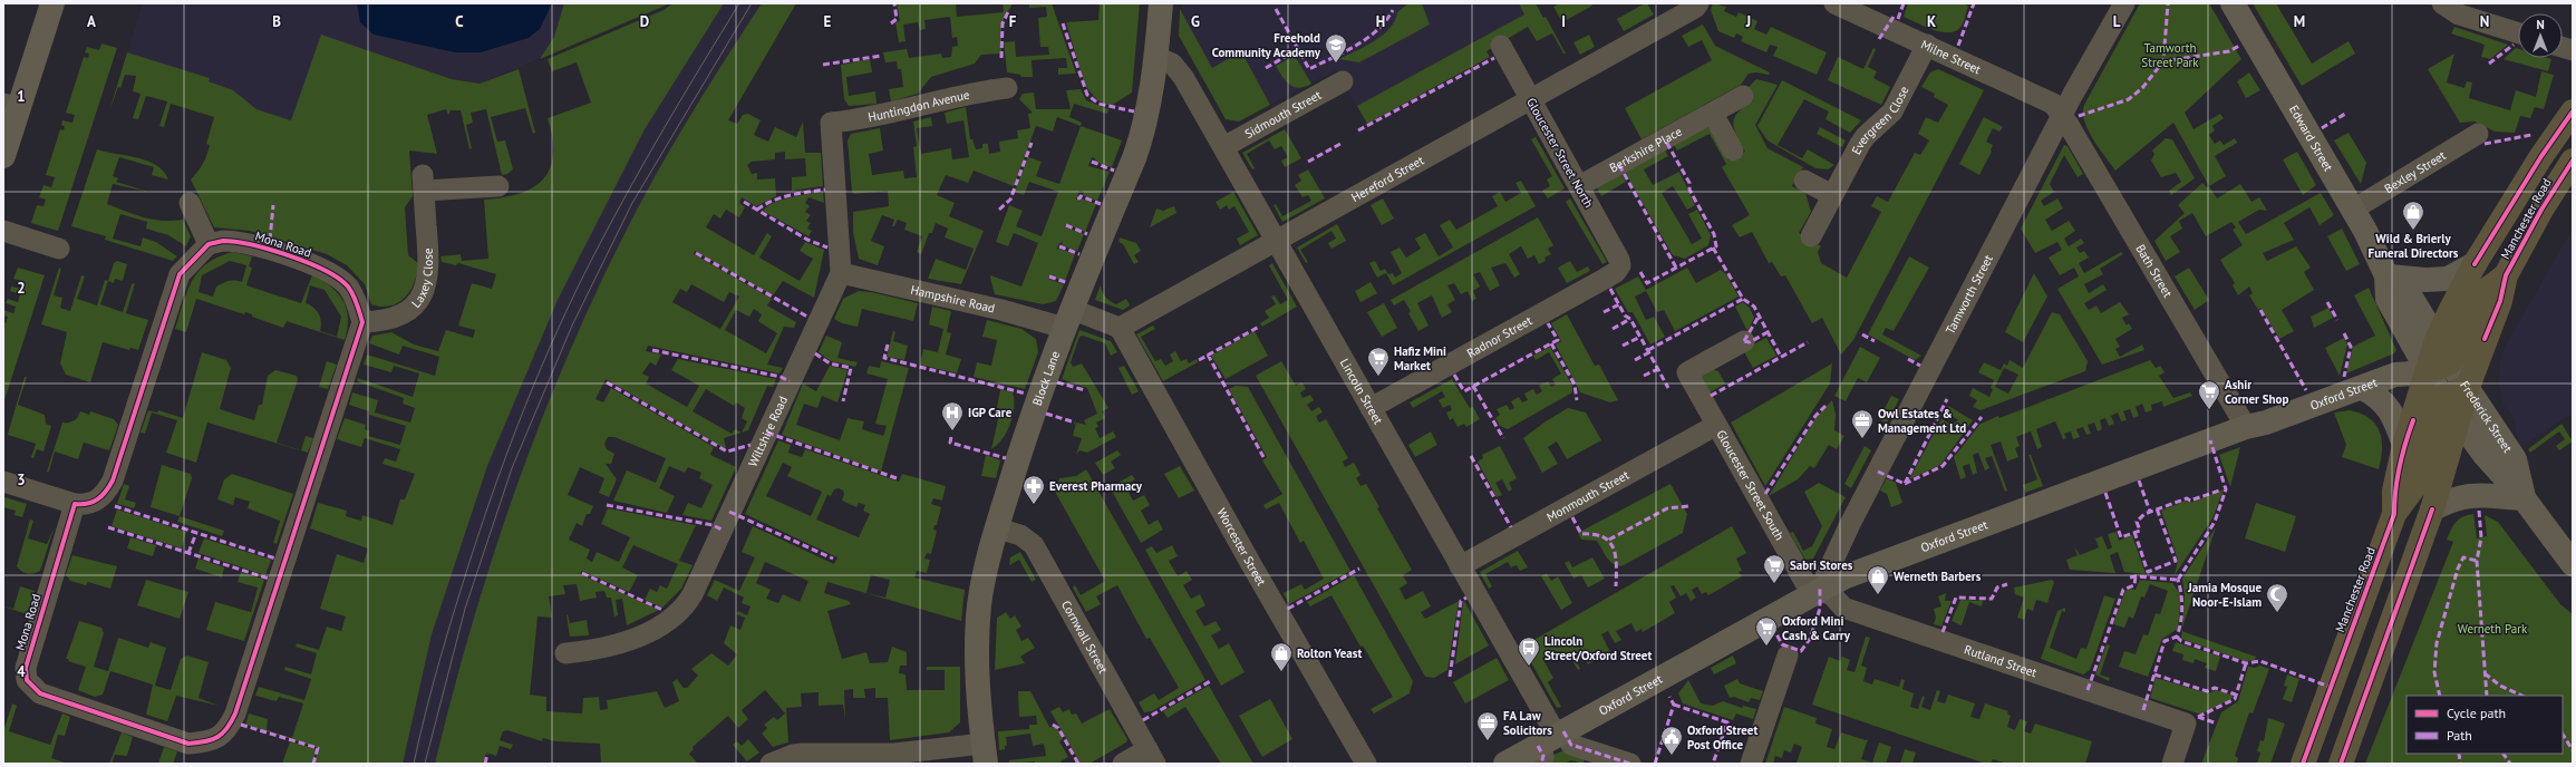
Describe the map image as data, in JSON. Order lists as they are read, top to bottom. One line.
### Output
{"streets":{"highway":["Manchester Road"],"main road":["Edward Street","Block Lane","Oxford Street","Frederick Street"],"street":["Milne Street","Huntingdon Avenue","Sidmouth Street","Evergreen Close","Berkshire Place","Gloucester Street North","Bexley Street","Hereford Street","Mona Road","Bath Street","Laxey Close","Tamworth Street","Hampshire Road","Radnor Street","Lincoln Street","Wiltshire Road","Gloucester Street South","Monmouth Street","Worcester Street","Cornwall Street","Rutland Street"]},"crossings":[["Milne Street","Evergreen Close"],["Milne Street","Bath Street"],["Milne Street","Tamworth Street"],["Huntingdon Avenue","Wiltshire Road"],["Sidmouth Street","Lincoln Street"],["Edward Street","Bexley Street"],["Edward Street","Manchester Road"],["Edward Street","Oxford Street"],["Edward Street","Frederick Street"],["Berkshire Place","Gloucester Street North"],["Gloucester Street North","Hereford Street"],["Gloucester Street North","Radnor Street"],["Hereford Street","Lincoln Street"],["Hereford Street","Worcester Street"],["Manchester Road","Oxford Street"],["Manchester Road","Frederick Street"],["Mona Road","Laxey Close"],["Bath Street","Tamworth Street"],["Bath Street","Oxford Street"],["Tamworth Street","Oxford Street"],["Tamworth Street","Gloucester Street South"],["Tamworth Street","Rutland Street"],["Hampshire Road","Block Lane"],["Hampshire Road","Wiltshire Road"],["Radnor Street","Lincoln Street"],["Block Lane","Lincoln Street"],["Block Lane","Cornwall Street"],["Lincoln Street","Oxford Street"],["Lincoln Street","Monmouth Street"],["Oxford Street","Frederick Street"],["Oxford Street","Gloucester Street South"],["Oxford Street","Rutland Street"],["Gloucester Street South","Monmouth Street"],["Gloucester Street South","Rutland Street"]],"parks":["Tamworth Street Park","Werneth Park"],"places":{"school or university":["Freehold Community Academy"],"shop":["Wild & Brierly Funeral Directors","Werneth Barbers","Rolton Yeast"],"supermarket":["Hafiz Mini Market","Ashir Corner Shop","Sabri Stores","Oxford Mini Cash & Carry"],"hospital":["IGP Care"],"office":["Owl Estates & Management Ltd","FA Law Solicitors"],"pharmacy":["Everest Pharmacy"],"mosque":["Jamia Mosque Noor-E-Islam"],"bus stop":["Lincoln Street/Oxford Street"],"public building":["Oxford Street Post Office"]},"legend":["Cycle path","Path"],"north":"top","grid":{"columns":["A","B","C","D","E","F","G","H","I","J","K","L","M","N"],"rows":["1","2","3","4"]}}
